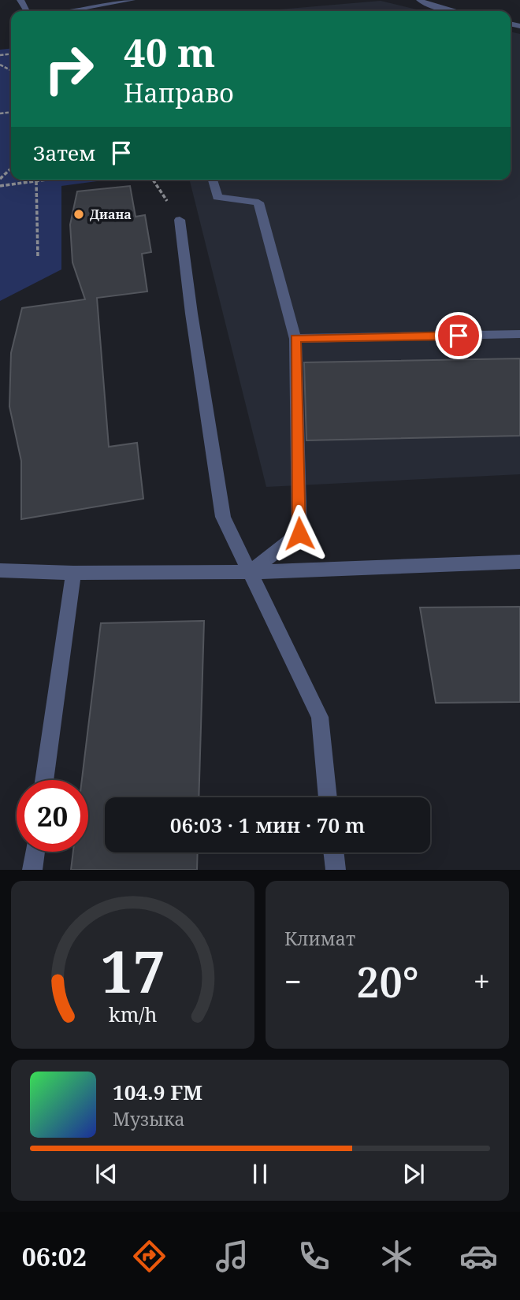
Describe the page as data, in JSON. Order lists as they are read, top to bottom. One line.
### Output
{"places":["Диана"],"page":{"turn":["40 m","Направо"],"then":"Затем","limit":"20","trip":"06:03 · 1 мин · 70 m","tile":"Климат","heat":["−","20°","+"],"song":["104.9 FM","Музыка"],"tabs":"06:02","gauge":["17","km/h"]}}
